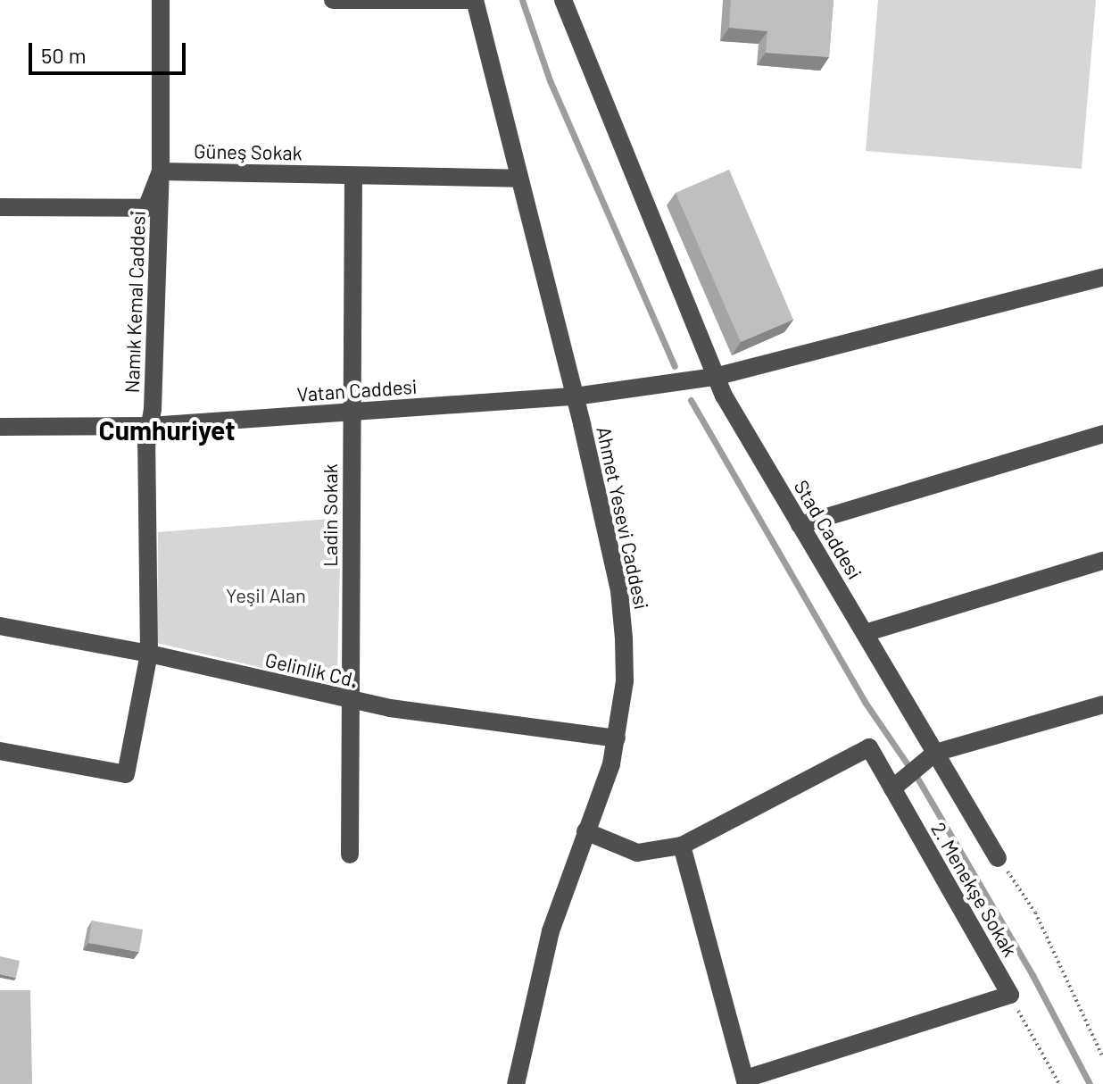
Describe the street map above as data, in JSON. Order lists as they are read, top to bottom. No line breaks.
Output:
{"streets":{"street":["Güneş Sokak","Namık Kemal Caddesi","Vatan Caddesi","Ladin Sokak","Ahmet Yesevi Caddesi","Stad Caddesi","Gelinlik Cd.","2. Menekşe Sokak"]},"crossings":[["Güneş Sokak","Namık Kemal Caddesi"],["Güneş Sokak","Ladin Sokak"],["Güneş Sokak","Ahmet Yesevi Caddesi"],["Namık Kemal Caddesi","Vatan Caddesi"],["Namık Kemal Caddesi","Gelinlik Cd."],["Vatan Caddesi","Ladin Sokak"],["Vatan Caddesi","Ahmet Yesevi Caddesi"],["Vatan Caddesi","Stad Caddesi"],["Ladin Sokak","Gelinlik Cd."],["Ahmet Yesevi Caddesi","Gelinlik Cd."]],"districts":["Cumhuriyet"],"parks":["Yeşil Alan"],"scale_bar":"50 m"}
